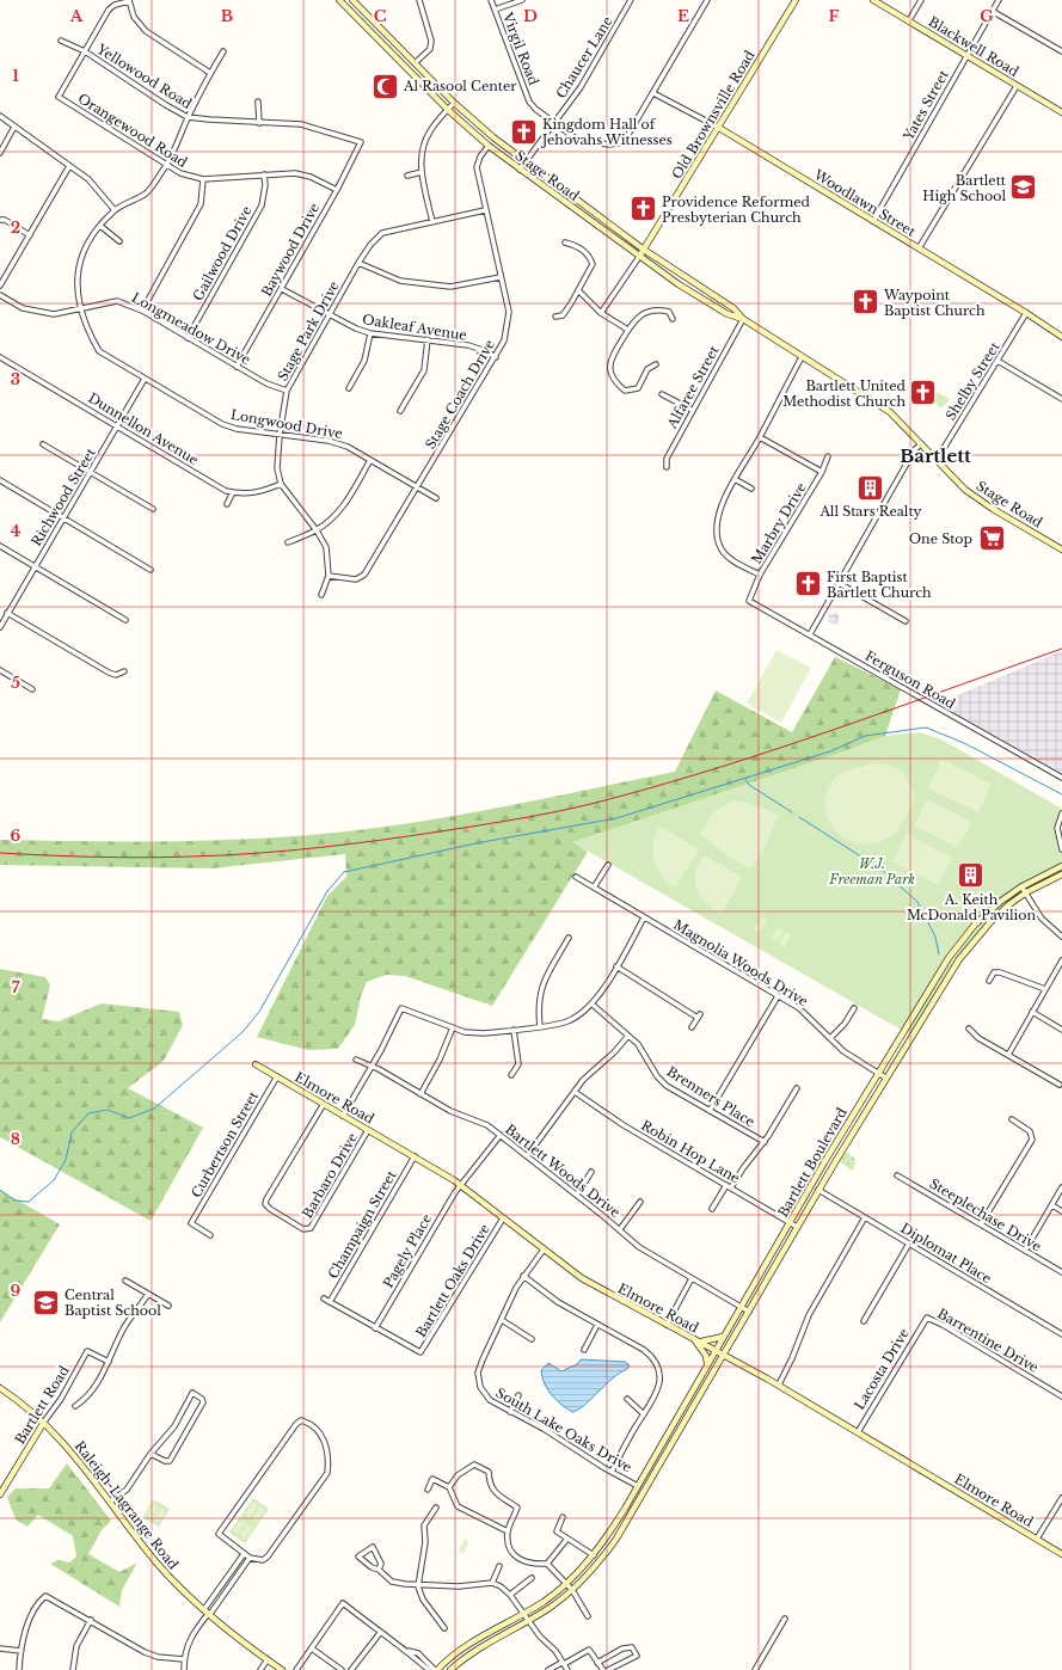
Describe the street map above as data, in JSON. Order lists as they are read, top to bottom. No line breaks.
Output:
{"streets":{"main road":["Blackwell Road","Old Brownsville Road","Stage Road","Woodlawn Street","Elmore Road","Bartlett Boulevard","Bartlett Road","Raleigh-Lagrange Road"],"street":["Virgil Road","Chaucer Lane","Yellowood Road","Yates Street","Orangewood Road","Baywood Drive","Gailwood Drive","Oakleaf Avenue","Longmeadow Drive","Stage Park Drive","Shelby Street","Alfaree Street","Stage Coach Drive","Longwood Drive","Dunnellon Avenue","Richwood Street","Marbry Drive","Ferguson Road","Magnolia Woods Drive","Brenners Place","Curbertson Street","Robin Hop Lane","Bartlett Woods Drive","Barbaro Drive","Steeplechase Drive","Champaign Street","Pagely Place","Diplomat Place","Bartlett Oaks Drive","Barrentine Drive","Lacosta Drive","South Lake Oaks Drive"]},"crossings":[["Blackwell Road","Yates Street"],["Virgil Road","Chaucer Lane"],["Virgil Road","Woodlawn Street"],["Chaucer Lane","Stage Road"],["Yellowood Road","Orangewood Road"],["Yellowood Road","Baywood Drive"],["Yellowood Road","Longwood Drive"],["Yates Street","Woodlawn Street"],["Old Brownsville Road","Stage Road"],["Old Brownsville Road","Woodlawn Street"],["Orangewood Road","Baywood Drive"],["Orangewood Road","Gailwood Drive"],["Orangewood Road","Longwood Drive"],["Stage Road","Shelby Street"],["Stage Road","Alfaree Street"],["Stage Road","Stage Coach Drive"],["Woodlawn Street","Shelby Street"],["Baywood Drive","Oakleaf Avenue"],["Baywood Drive","Longmeadow Drive"],["Gailwood Drive","Longmeadow Drive"],["Oakleaf Avenue","Stage Park Drive"],["Oakleaf Avenue","Stage Coach Drive"],["Longmeadow Drive","Stage Park Drive"],["Longmeadow Drive","Longwood Drive"],["Stage Park Drive","Stage Coach Drive"],["Stage Park Drive","Longwood Drive"],["Stage Park Drive","Dunnellon Avenue"],["Stage Coach Drive","Longwood Drive"],["Longwood Drive","Richwood Street"],["Dunnellon Avenue","Richwood Street"],["Marbry Drive","Ferguson Road"],["Magnolia Woods Drive","Bartlett Boulevard"],["Elmore Road","Curbertson Street"],["Elmore Road","Bartlett Boulevard"],["Elmore Road","Barbaro Drive"],["Elmore Road","Champaign Street"],["Elmore Road","Pagely Place"],["Elmore Road","Bartlett Oaks Drive"],["Elmore Road","Lacosta Drive"],["Robin Hop Lane","Bartlett Boulevard"],["Bartlett Boulevard","Bartlett Woods Drive"],["Bartlett Boulevard","Diplomat Place"],["Bartlett Boulevard","South Lake Oaks Drive"],["Bartlett Woods Drive","Pagely Place"],["Pagely Place","Bartlett Oaks Drive"],["Barrentine Drive","Lacosta Drive"],["Bartlett Road","Raleigh-Lagrange Road"]],"districts":["Bartlett"],"parks":["W.J. Freeman Park"],"places":{"mosque":["Al Rasool Center"],"church":["Kingdom Hall of Jehovahs Witnesses","Providence Reformed Presbyterian Church","Waypoint Baptist Church","Bartlett United Methodist Church","First Baptist Bartlett Church"],"school or university":["Bartlett High School","Central Baptist School"],"building":["All Stars Realty","A. Keith McDonald Pavilion"],"supermarket":["One Stop"]},"grid":{"columns":["A","B","C","D","E","F","G"],"rows":["1","2","3","4","5","6","7","8","9"]}}
